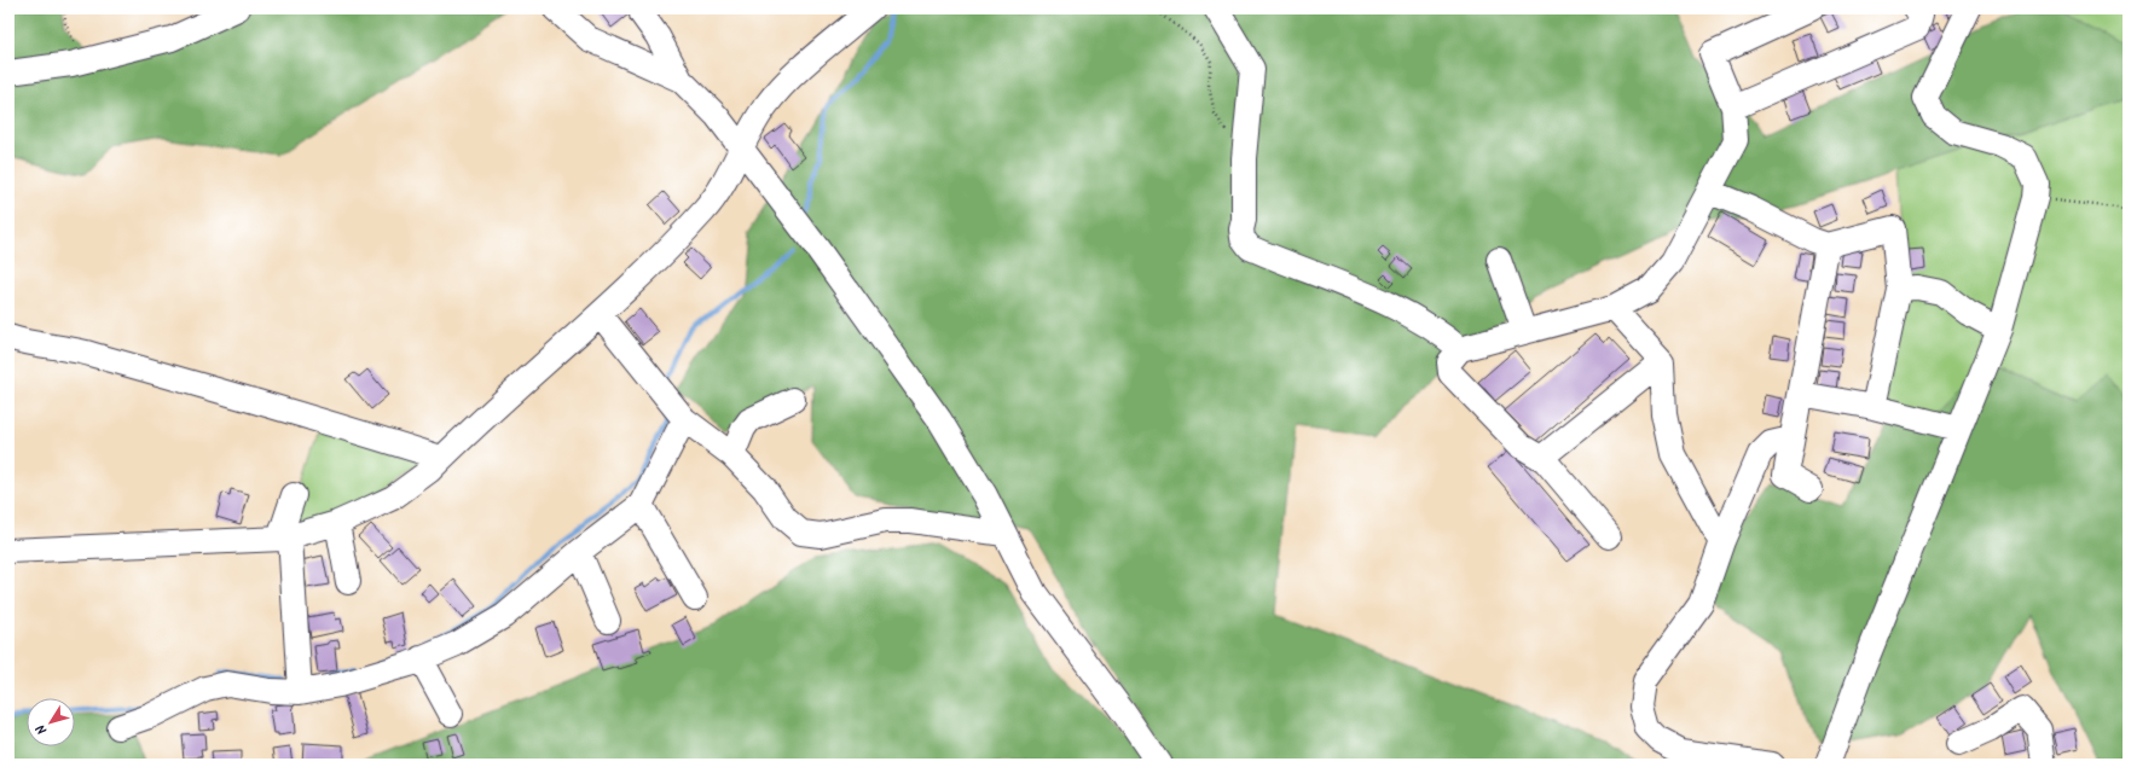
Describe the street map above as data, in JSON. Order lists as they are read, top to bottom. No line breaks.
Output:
{"north":"bottom left"}
